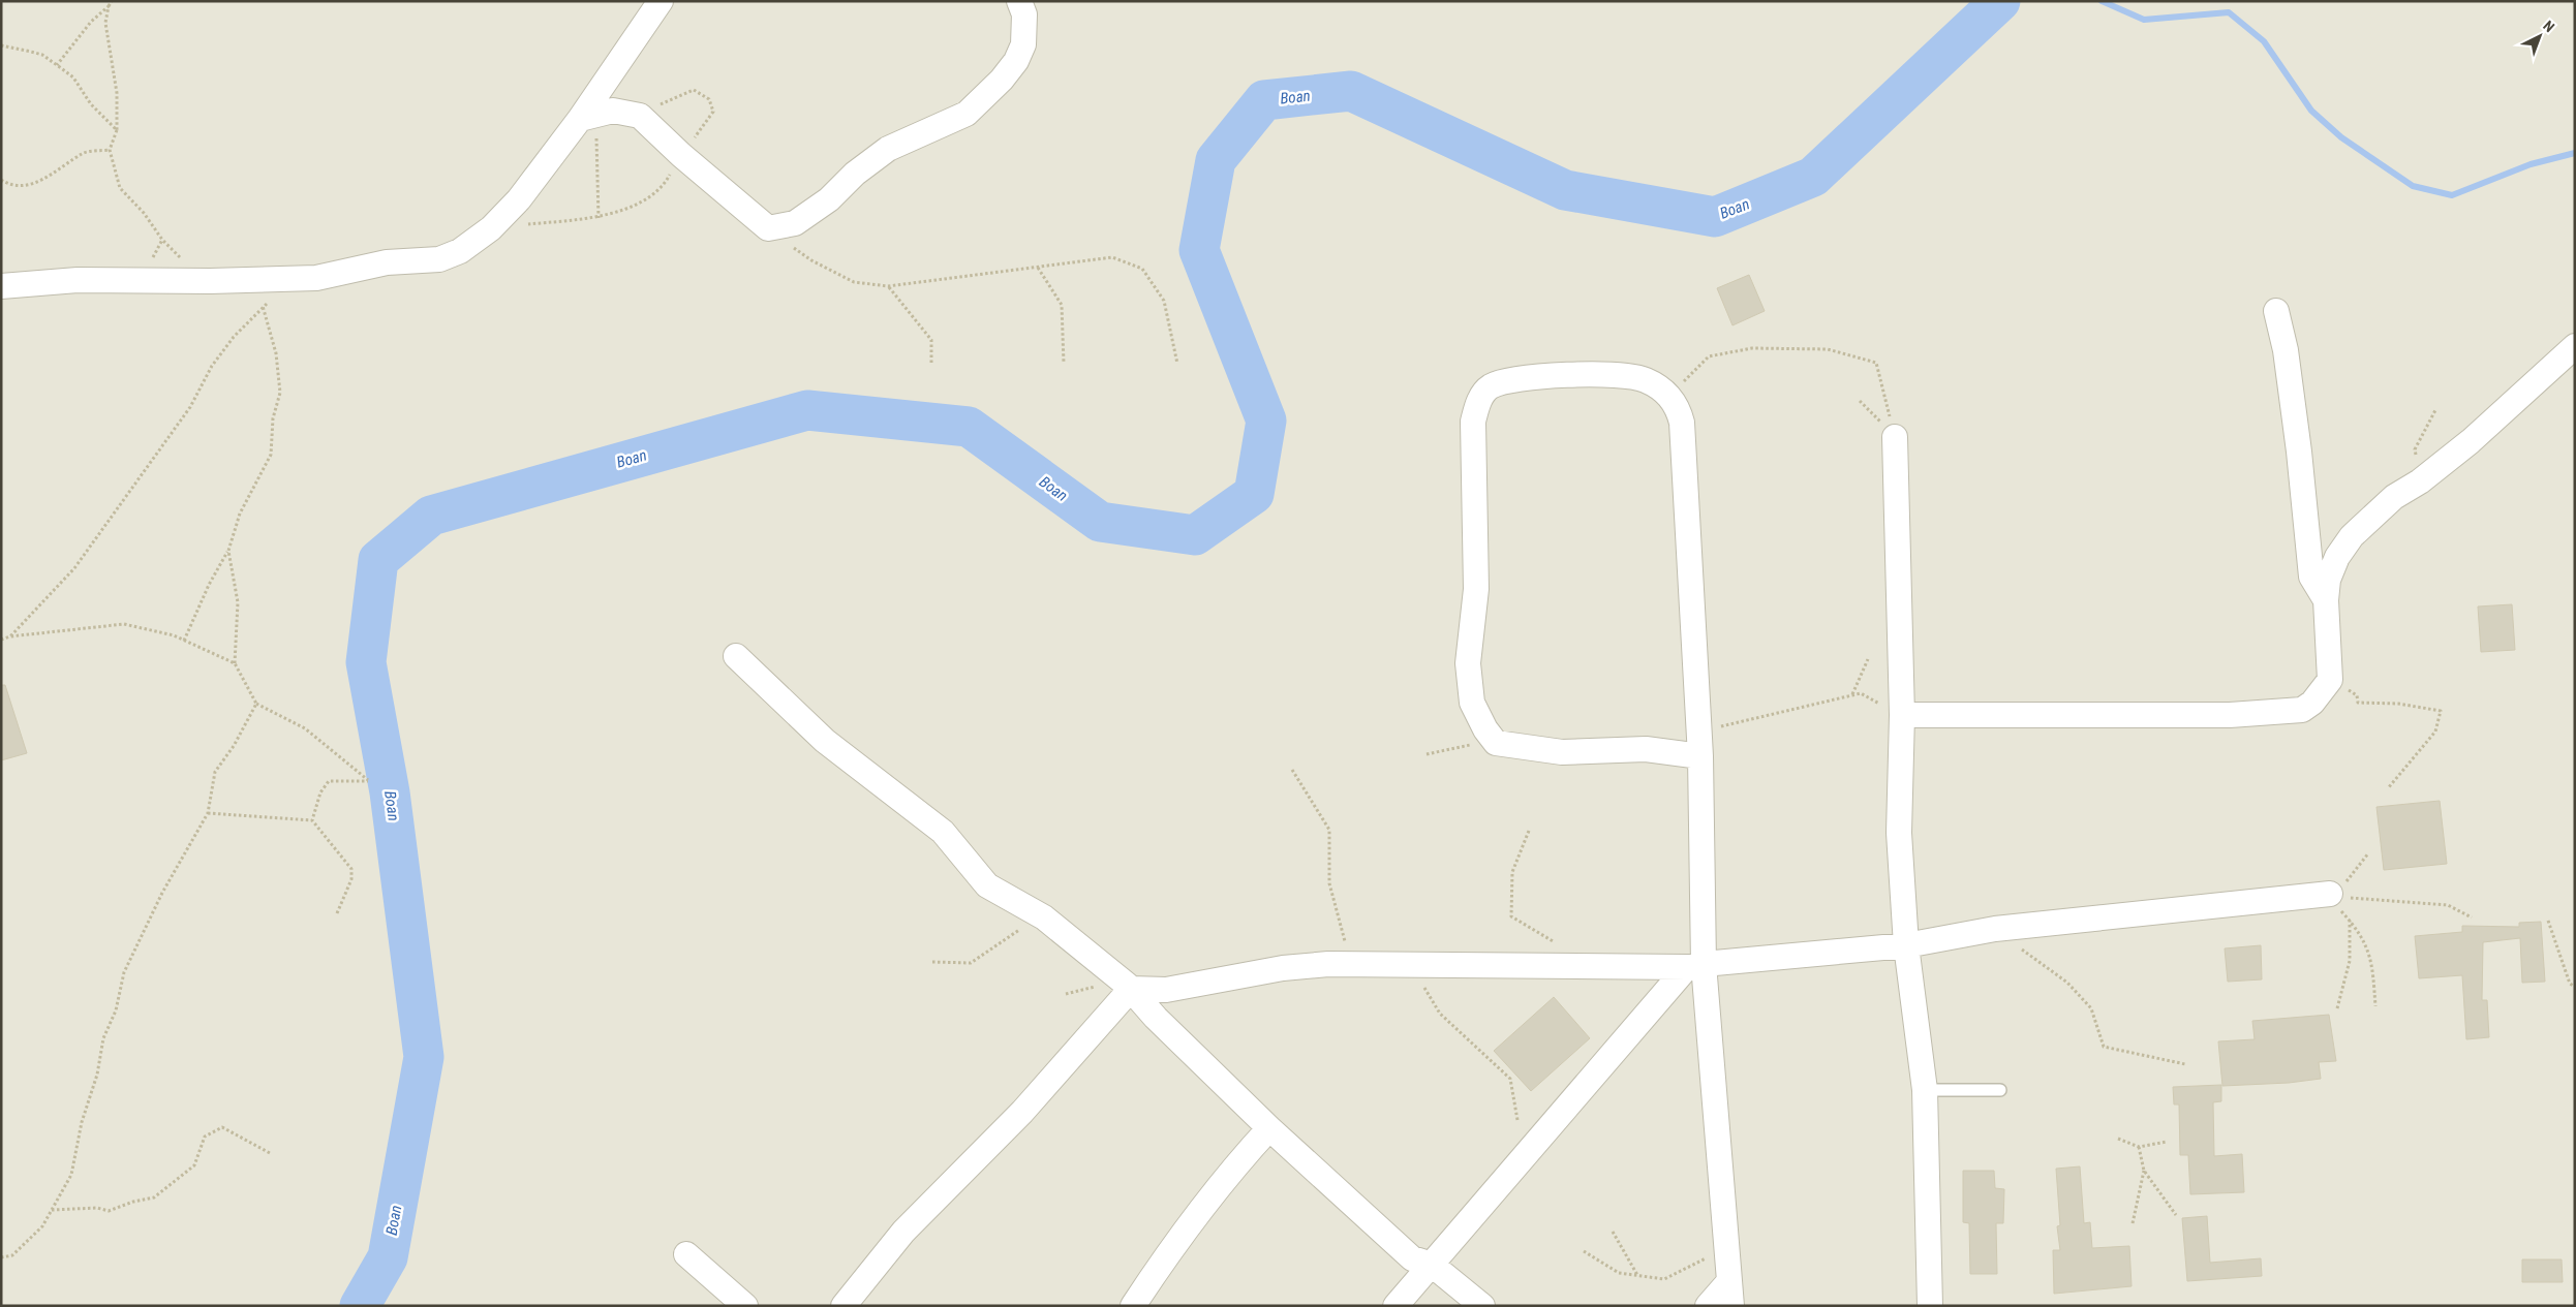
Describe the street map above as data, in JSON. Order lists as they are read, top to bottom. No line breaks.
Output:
{"water":["Boan"],"north":"top right"}
